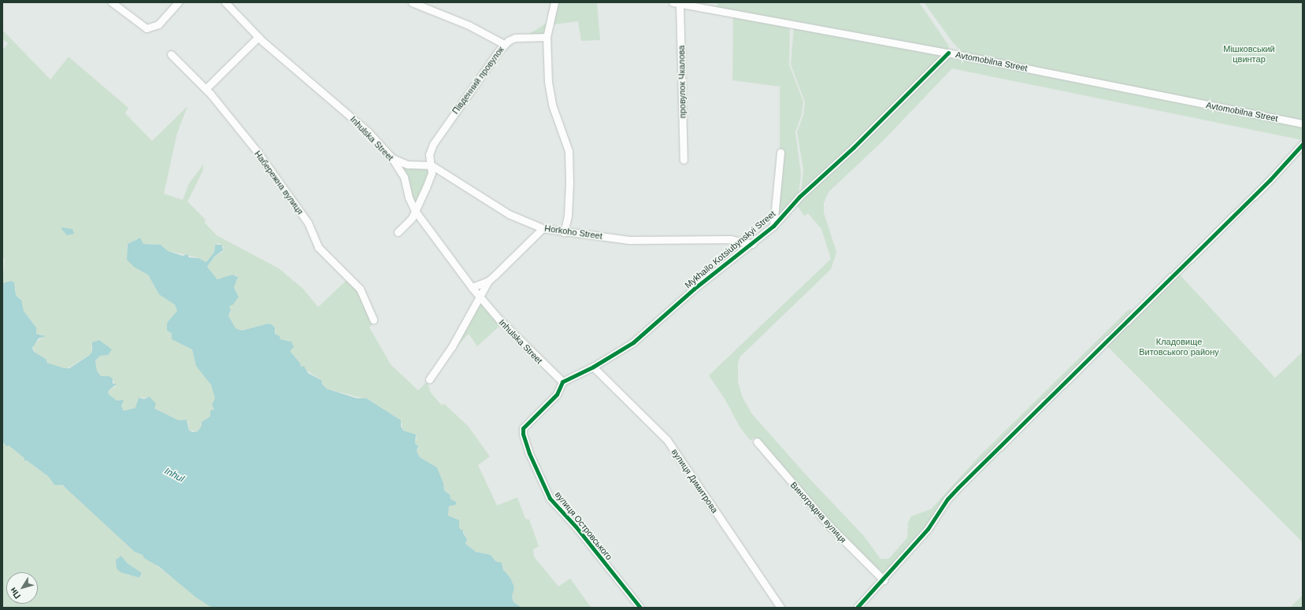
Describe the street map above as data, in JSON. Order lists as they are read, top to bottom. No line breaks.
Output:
{"streets":{"street":["Avtomobilna Street","Південний провулок","провулок Чкалова","Inhulska Street","Набережна вулиця","Horkoho Street","Mykhailo Kotsiubynskyi Street","вулиця Димитрова","Виноградна вулиця","вулиця Островського"]},"crossings":[["Avtomobilna Street","провулок Чкалова"],["Avtomobilna Street","Mykhailo Kotsiubynskyi Street"],["Inhulska Street","Mykhailo Kotsiubynskyi Street"],["Inhulska Street","вулиця Островського"],["Horkoho Street","Mykhailo Kotsiubynskyi Street"],["Mykhailo Kotsiubynskyi Street","вулиця Димитрова"],["Mykhailo Kotsiubynskyi Street","вулиця Островського"]],"water":["Inhul"],"parks":["Мішковський цвинтар","Кладовище Витовського району"],"north":"bottom left"}
